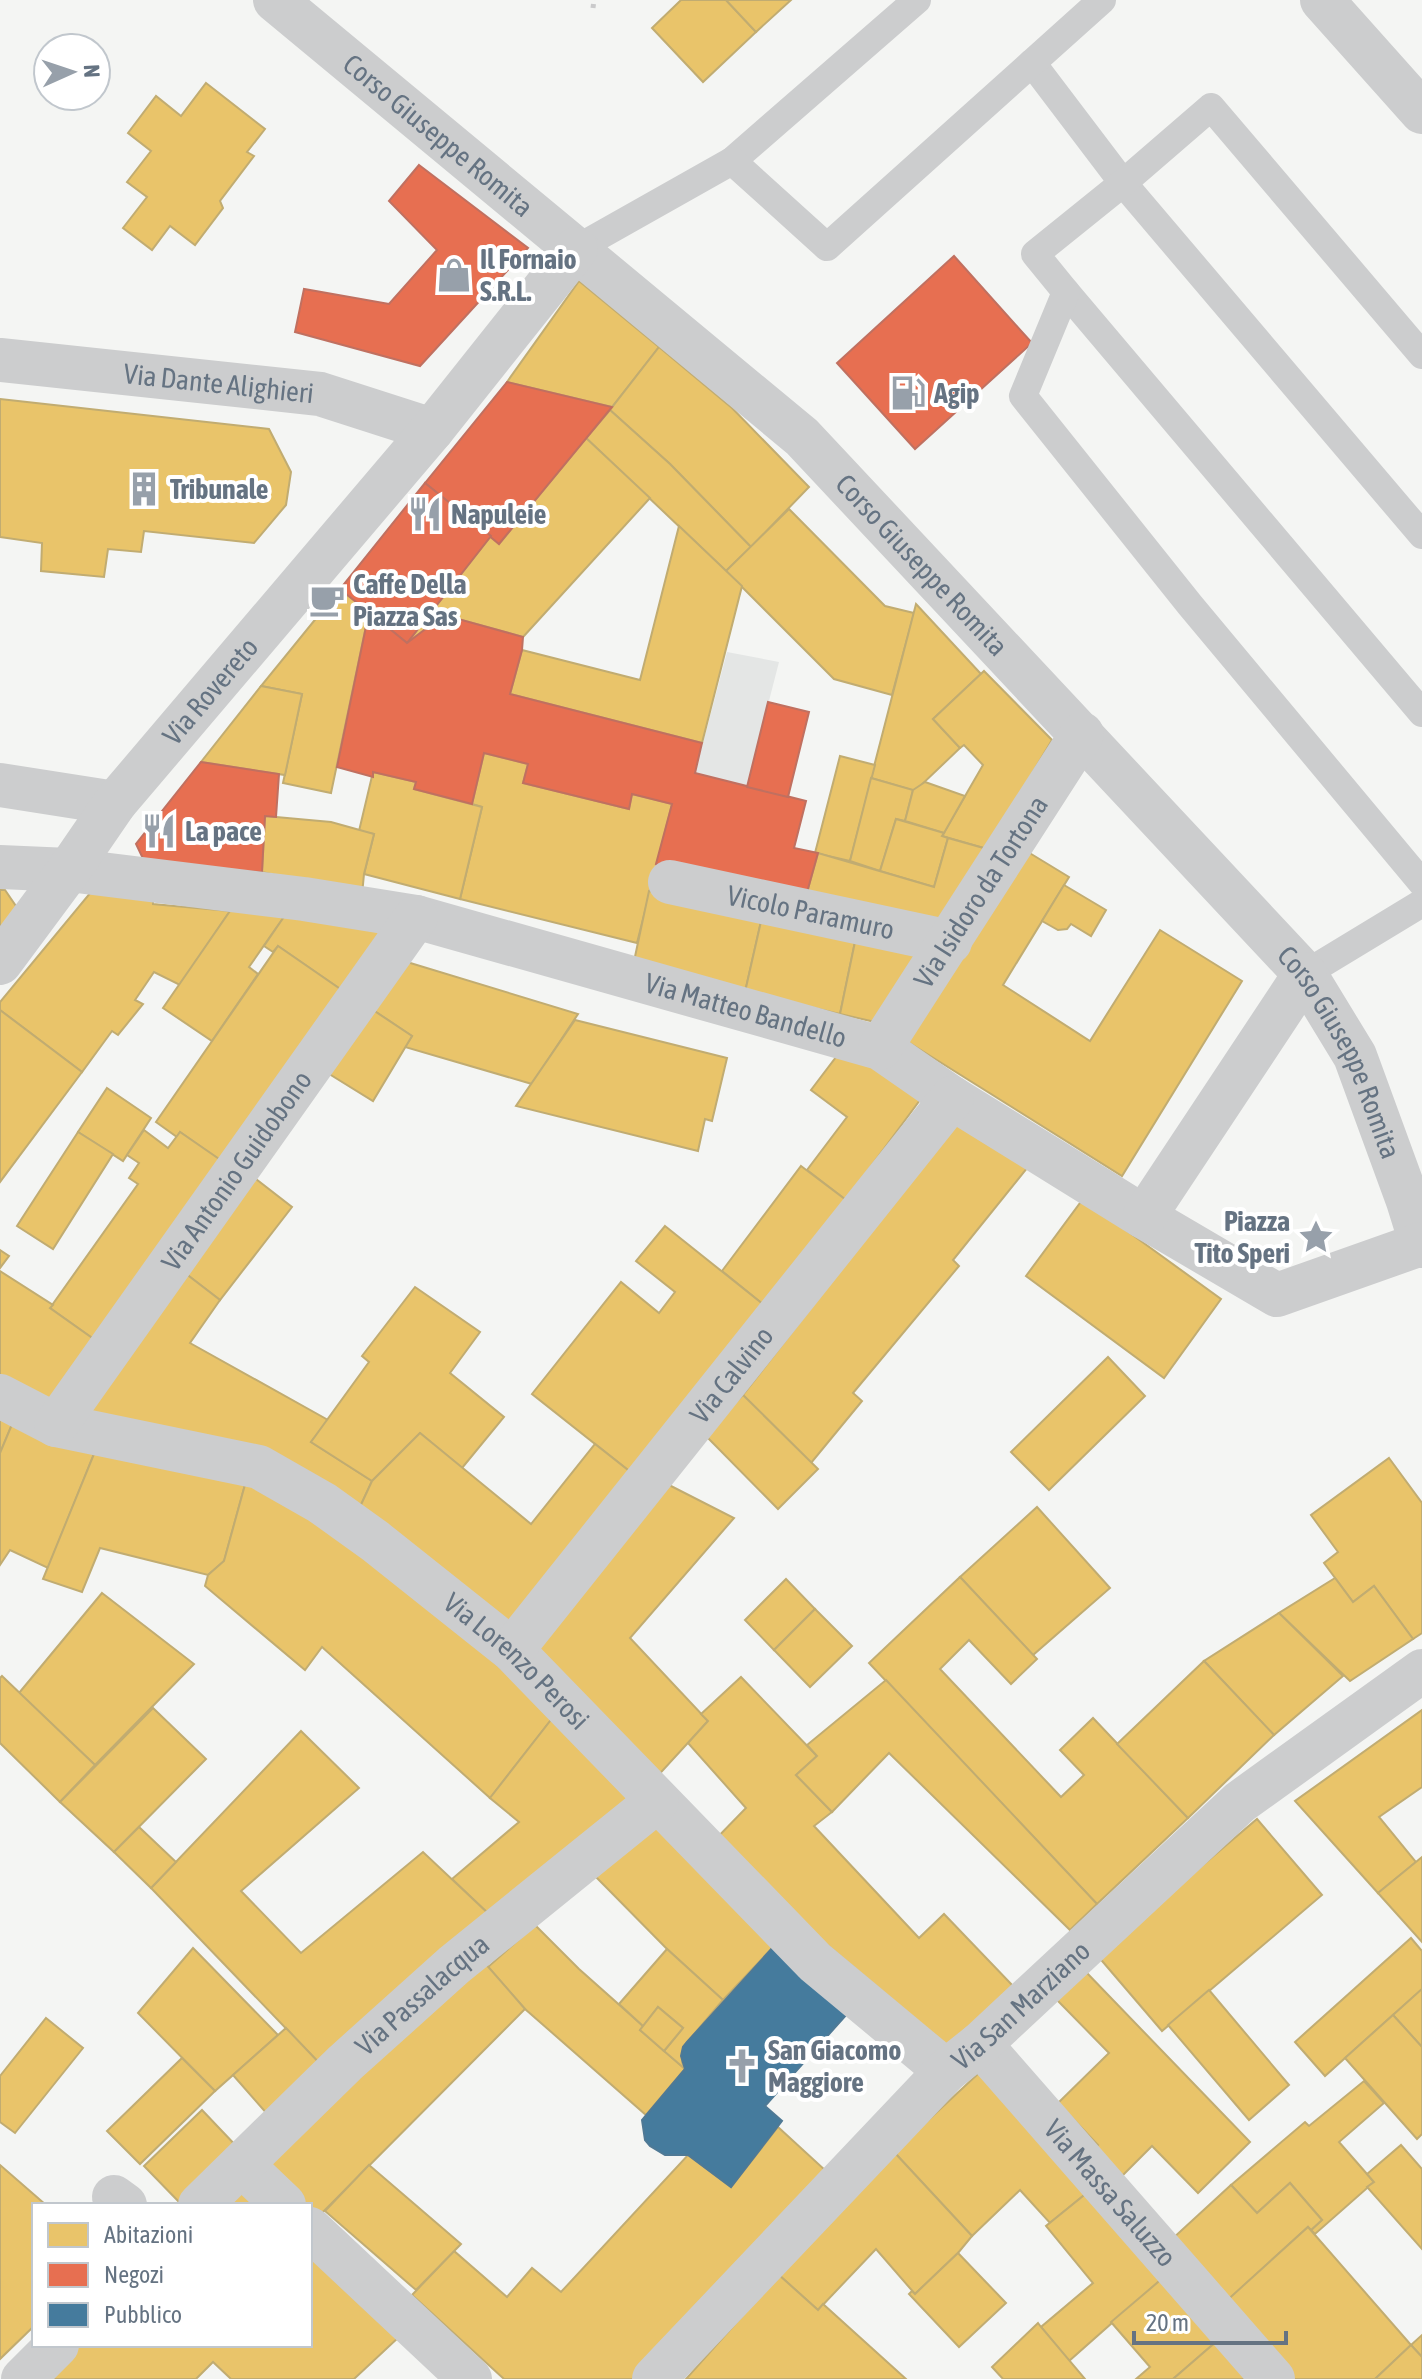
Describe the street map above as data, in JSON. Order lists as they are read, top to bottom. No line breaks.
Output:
{"streets":{"street":["Corso Giuseppe Romita","Via Dante Alighieri","Via Rovereto","Via Isidoro da Tortona","Vicolo Paramuro","Via Matteo Bandello","Via Antonio Guidobono","Via Calvino","Via Lorenzo Perosi","Via Passalacqua","Via San Marziano","Via Massa Saluzzo"]},"crossings":[["Corso Giuseppe Romita","Via Rovereto"],["Corso Giuseppe Romita","Via Isidoro da Tortona"],["Corso Giuseppe Romita","Via Matteo Bandello"],["Via Dante Alighieri","Via Rovereto"],["Via Rovereto","Via Matteo Bandello"],["Via Isidoro da Tortona","Vicolo Paramuro"],["Via Isidoro da Tortona","Via Matteo Bandello"],["Via Matteo Bandello","Via Antonio Guidobono"],["Via Matteo Bandello","Via Calvino"],["Via Antonio Guidobono","Via Lorenzo Perosi"],["Via Calvino","Via Lorenzo Perosi"],["Via Lorenzo Perosi","Via Passalacqua"],["Via Lorenzo Perosi","Via San Marziano"],["Via San Marziano","Via Massa Saluzzo"]],"places":{"shop":["Il Fornaio S.R.L."],"fuel station":["Agip"],"building":["Tribunale"],"restaurant":["Napuleie","La pace"],"cafe":["Caffe Della Piazza Sas"],"place":["Piazza Tito Speri"],"church":["San Giacomo Maggiore"]},"legend":["Abitazioni","Negozi","Pubblico"],"scale_bar":"20 m","north":"right"}
